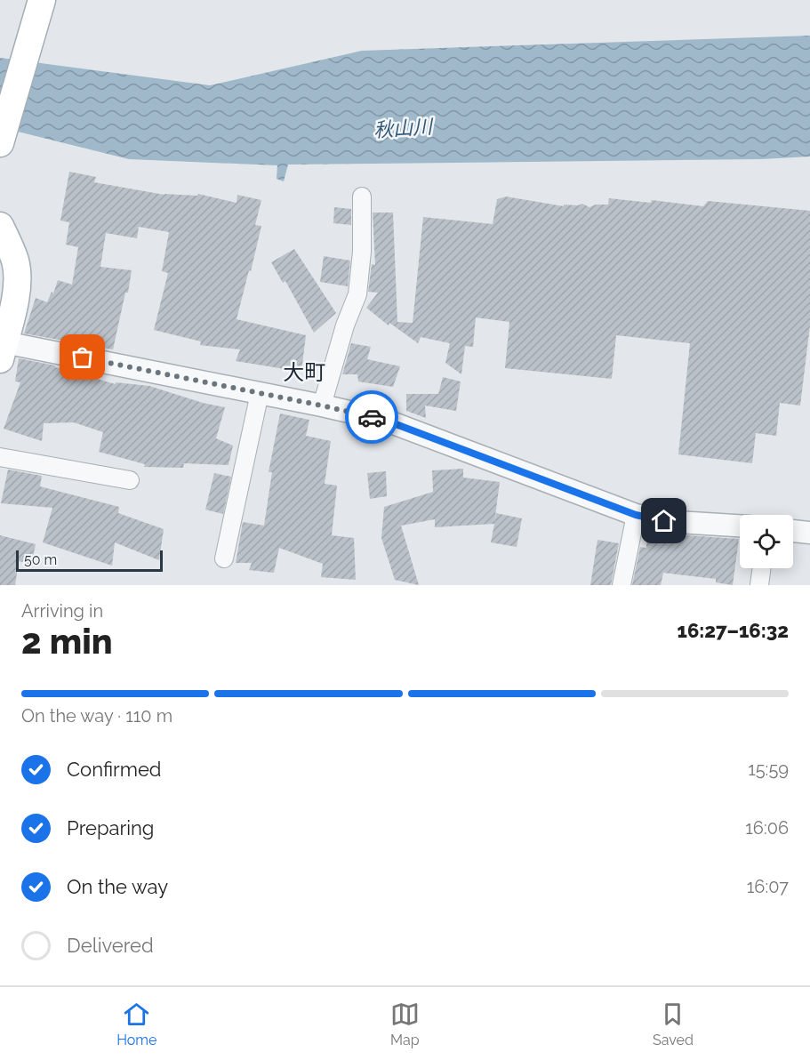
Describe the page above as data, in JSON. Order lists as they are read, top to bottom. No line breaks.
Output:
{"districts":["大町"],"water":["秋山川"],"scale_bar":"50 m","page":{"scale":"50 m","heading":["2 min","Arriving in","16:27–16:32"],"bar":"On the way · 110 m","list":[["Confirmed","15:59"],["Preparing","16:06"],["On the way","16:07"],"Delivered"],"tabs":["Home","Map","Saved"]}}
